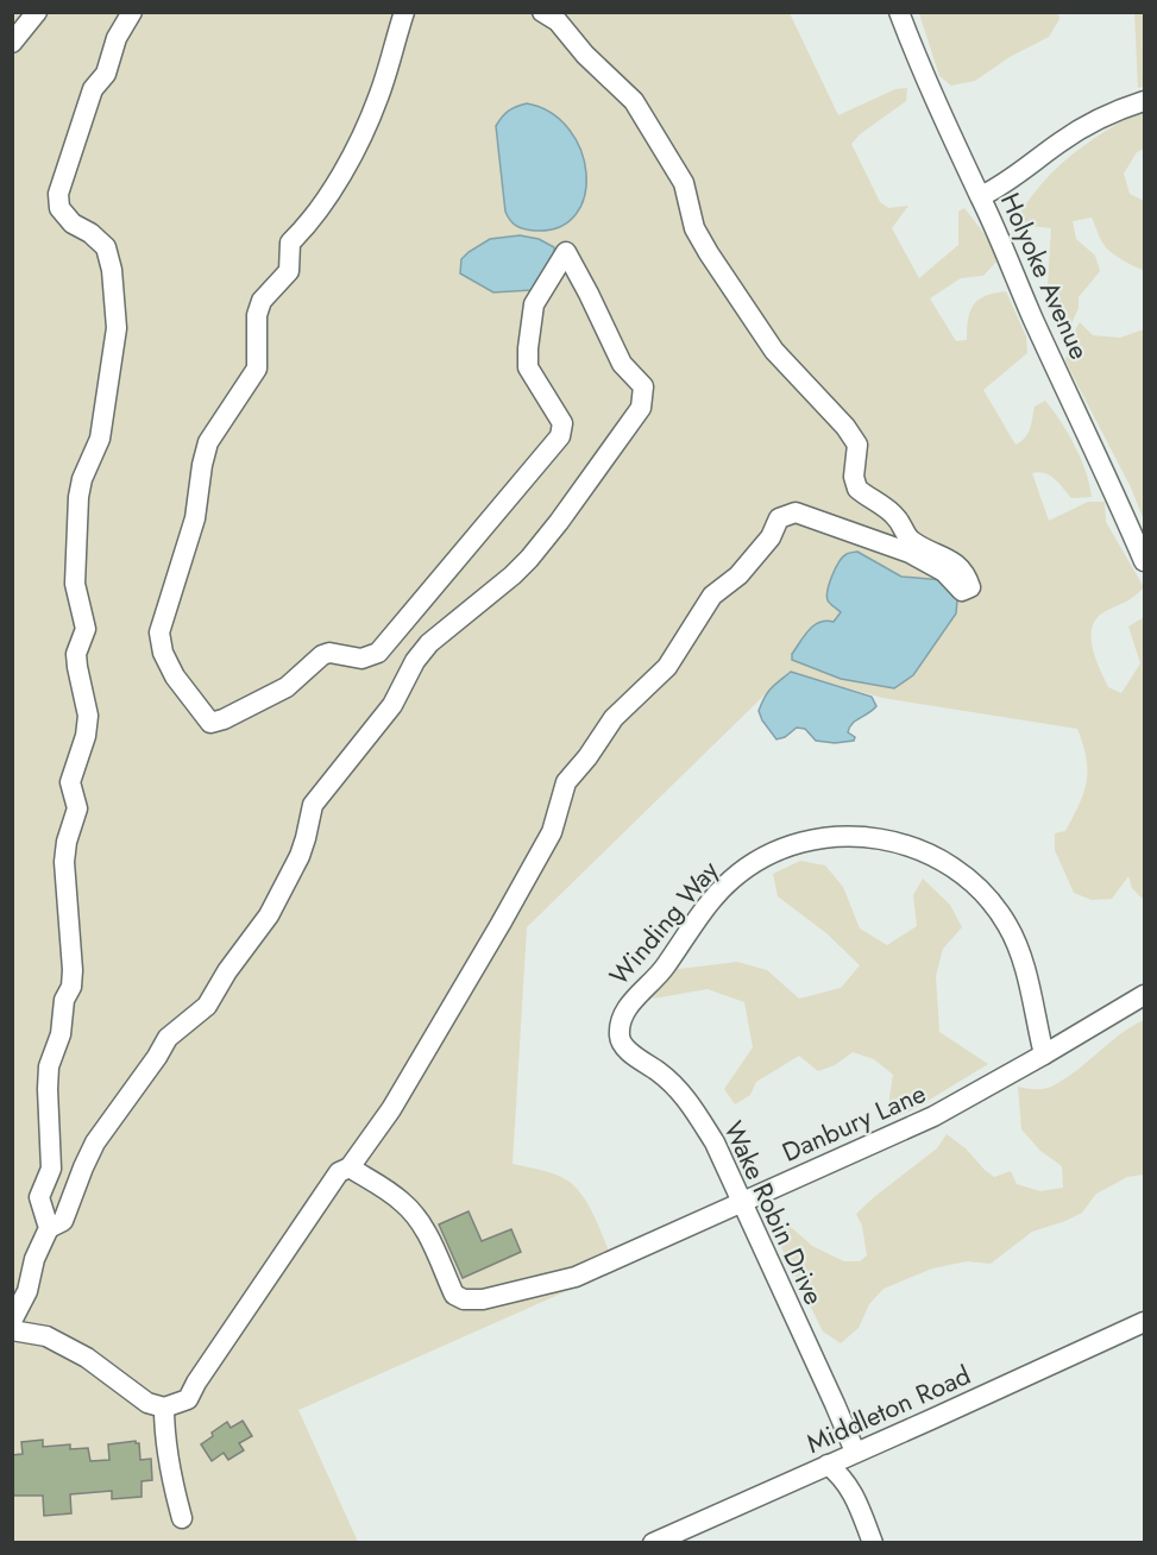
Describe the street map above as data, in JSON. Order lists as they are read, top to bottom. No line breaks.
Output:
{"streets":{"street":["Holyoke Avenue","Winding Way","Danbury Lane","Wake Robin Drive","Middleton Road"]},"crossings":[["Winding Way","Danbury Lane"],["Winding Way","Wake Robin Drive"],["Danbury Lane","Wake Robin Drive"],["Wake Robin Drive","Middleton Road"]]}
